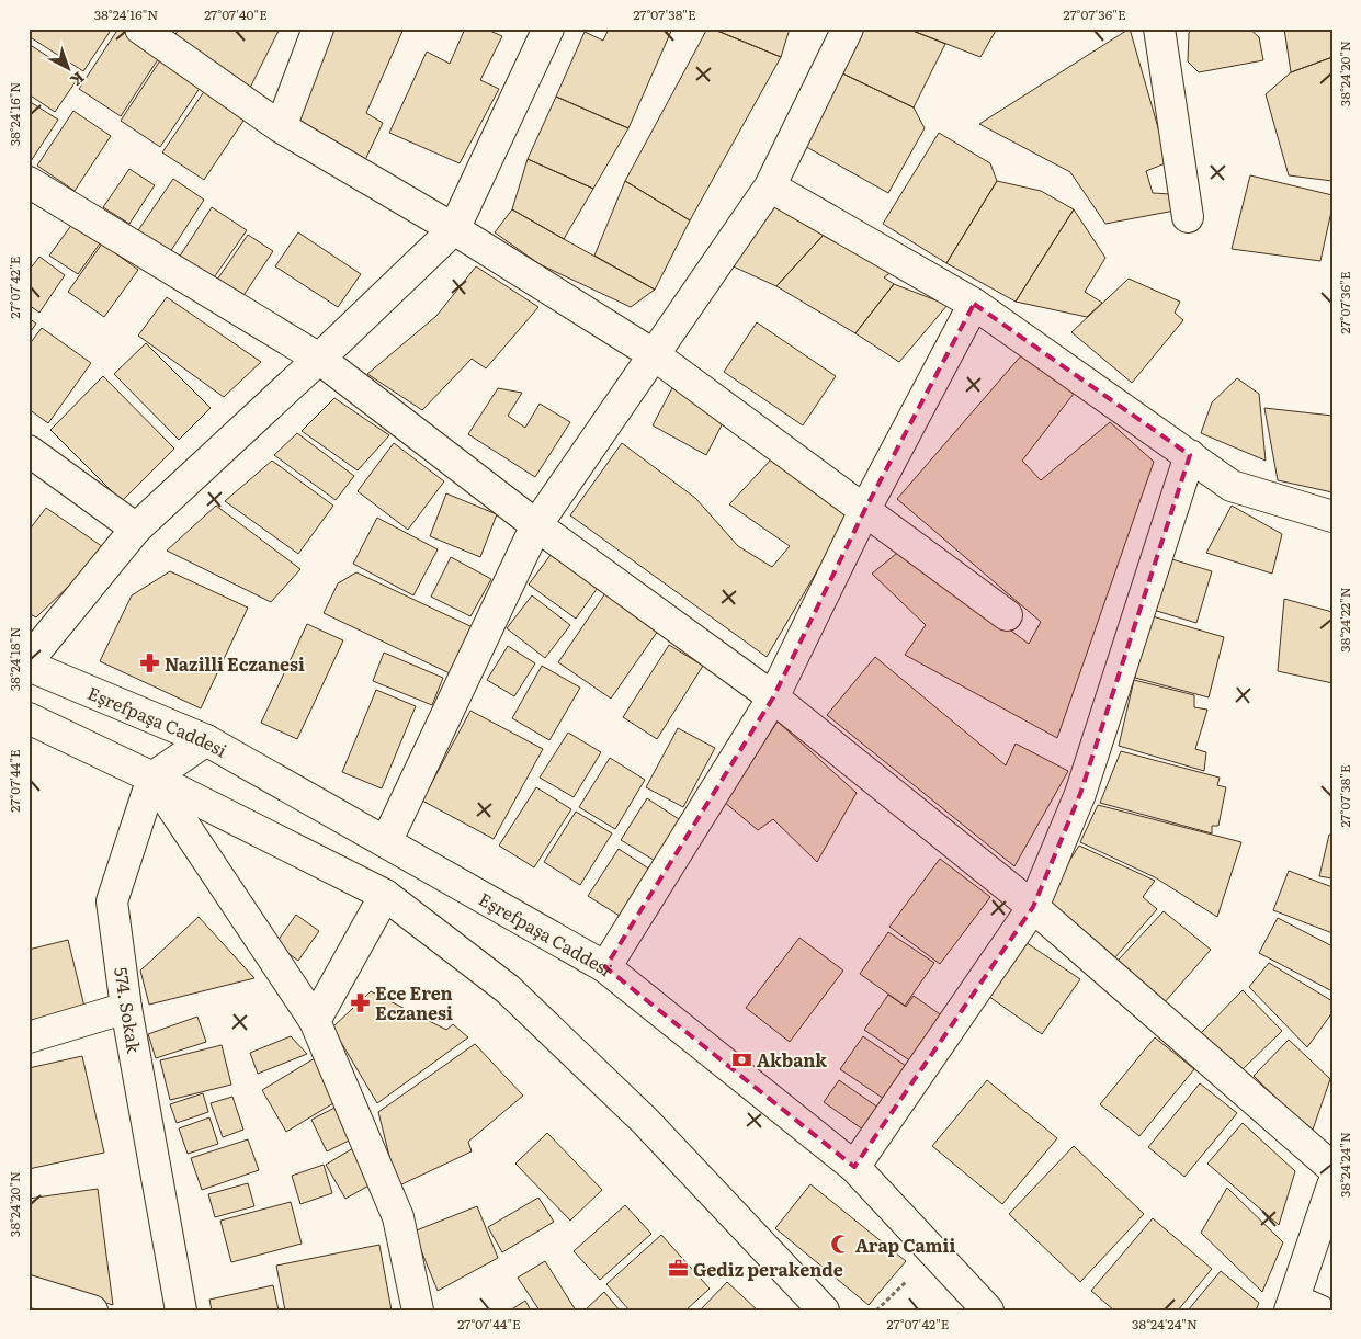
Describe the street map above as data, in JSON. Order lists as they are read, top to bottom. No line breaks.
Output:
{"streets":{"street":["Eşrefpaşa Caddesi","574. Sokak"]},"places":{"pharmacy":["Nazilli Eczanesi","Ece Eren Eczanesi"],"bank":["Akbank"],"mosque":["Arap Camii"],"office":["Gediz perakende"]},"north":"bottom right","coordinates":["38°24'16\"N","27°07'40\"E","27°07'38\"E","27°07'36\"E","38°24'20\"N","27°07'42\"E","38°24'22\"N","38°24'18\"N","27°07'44\"E","38°24'24\"N"]}
